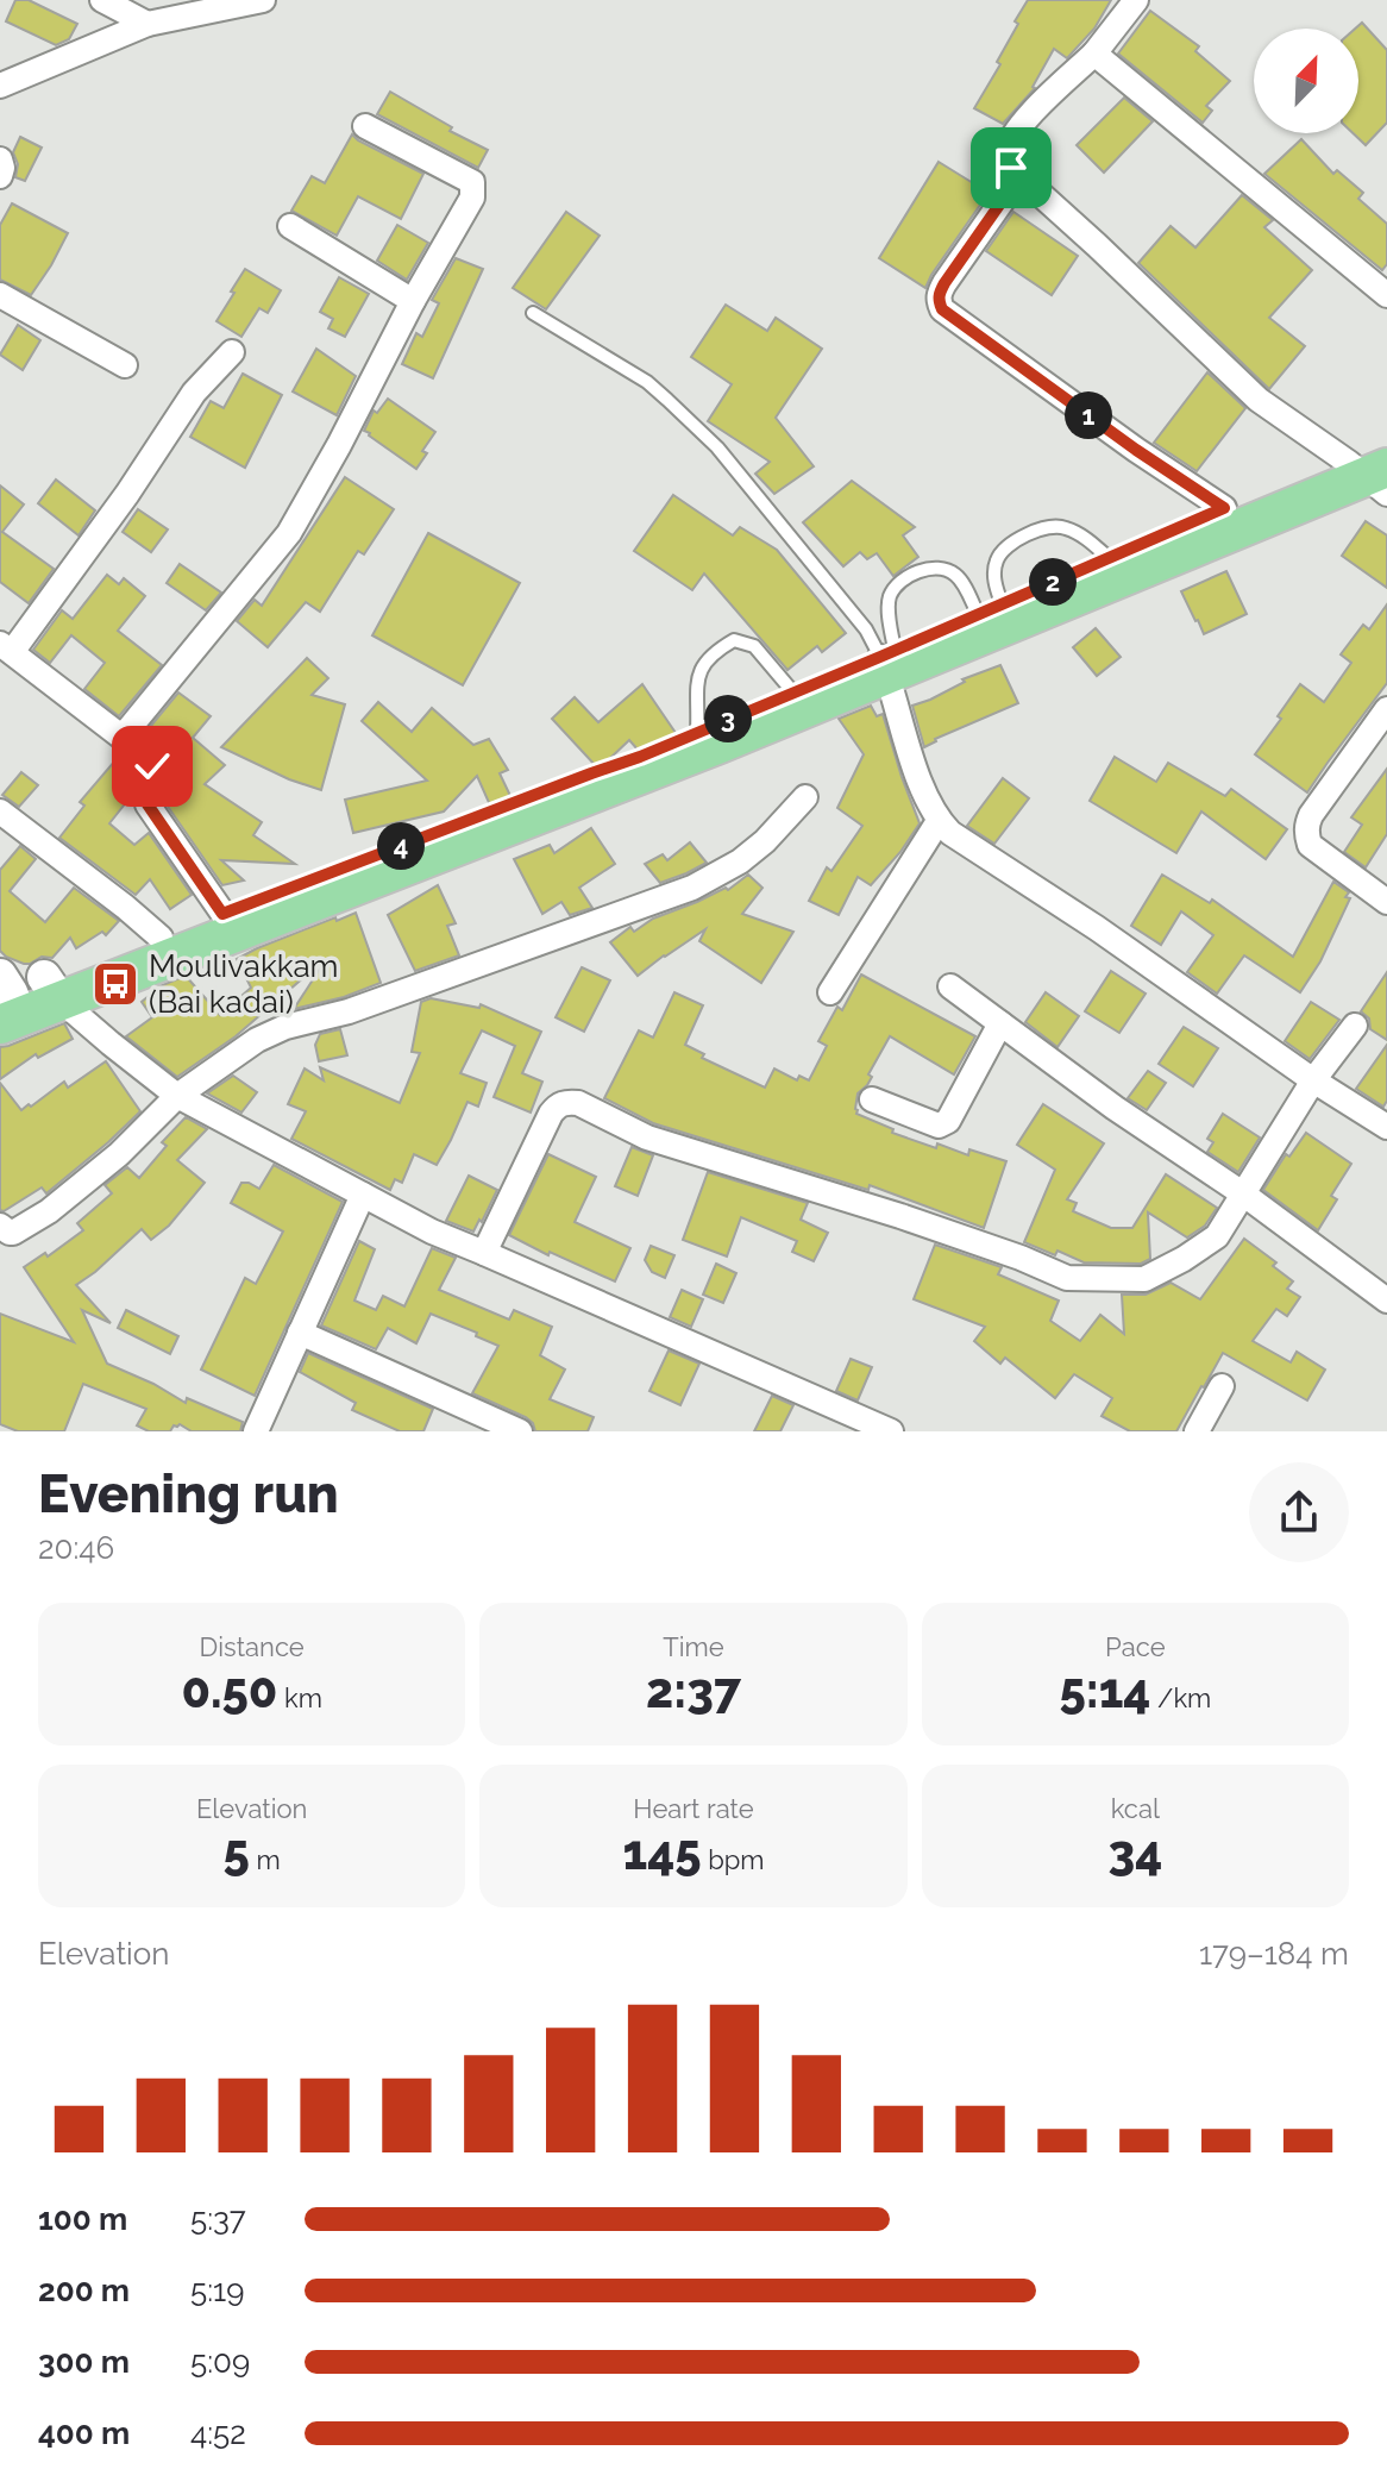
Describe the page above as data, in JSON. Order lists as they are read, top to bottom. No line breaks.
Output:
{"places":{"bus stop":["Moulivakkam (Bai kadai)"]},"north":"top right","page":{"pins":["1","2","3","4"],"heading":["Evening run","20:46"],"stats":[["Distance","0.50 km"],["Time","2:37"],["Pace","5:14 /km"],["Elevation","5 m"],["Heart rate","145 bpm"],["kcal","34"]],"chart":["Elevation","179–184 m"],"list":[{"name":"100 m","note":"5:37"},{"name":"200 m","note":"5:19"},{"name":"300 m","note":"5:09"},{"name":"400 m","note":"4:52"}]}}
